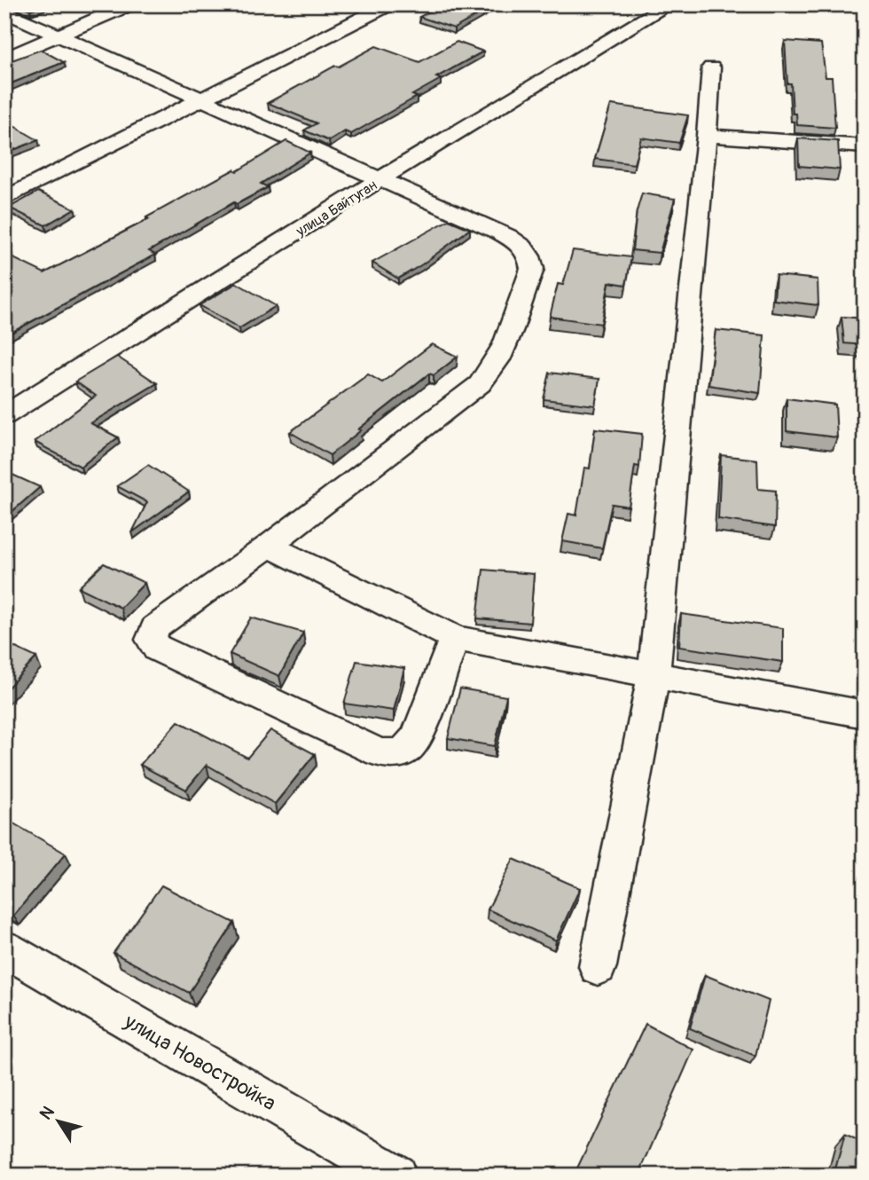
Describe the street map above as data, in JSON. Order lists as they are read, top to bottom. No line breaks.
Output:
{"streets":{"street":["улица Байтуган","улица Новостройка"]},"north":"top left"}
